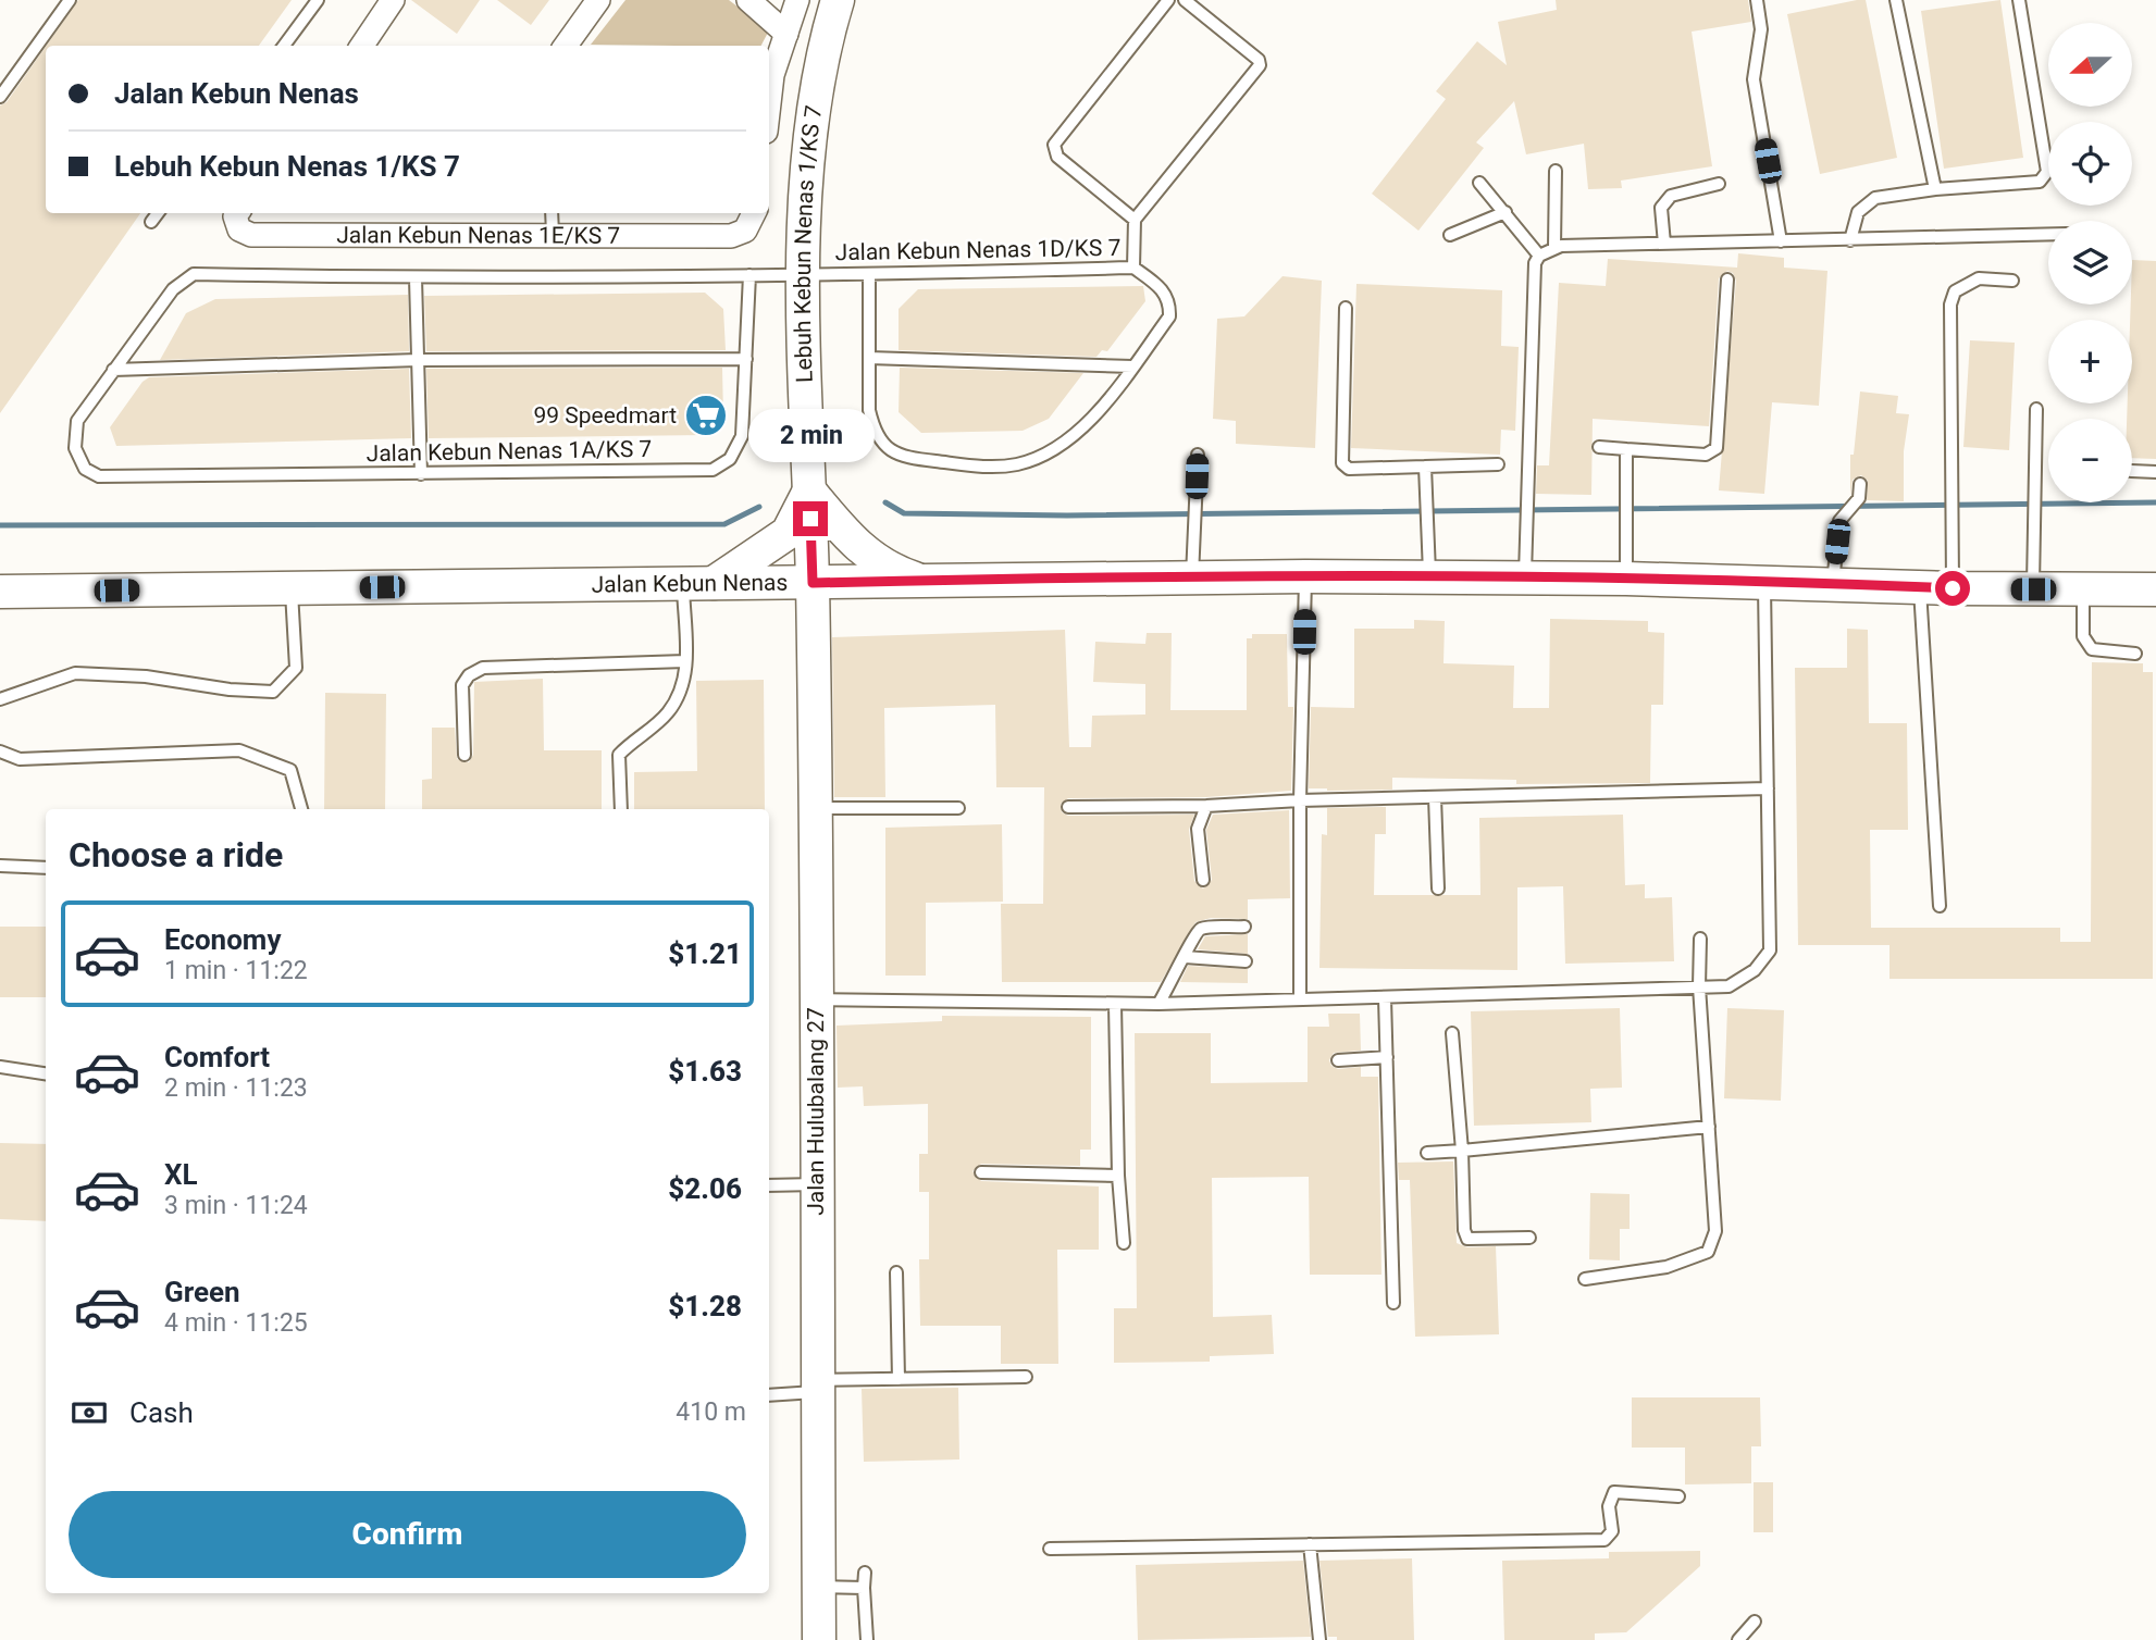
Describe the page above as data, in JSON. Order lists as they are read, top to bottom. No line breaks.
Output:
{"streets":{"street":["Jalan Kebun Nenas 1E/KS 7","Lebuh Kebun Nenas 1/KS 7","Jalan Kebun Nenas","Jalan Hulubalang 27"],"lane":["Jalan Kebun Nenas 1D/KS 7","Jalan Kebun Nenas 1A/KS 7"]},"crossings":[["Lebuh Kebun Nenas 1/KS 7","Jalan Kebun Nenas 1D/KS 7"],["Lebuh Kebun Nenas 1/KS 7","Jalan Kebun Nenas"],["Lebuh Kebun Nenas 1/KS 7","Jalan Hulubalang 27"],["Jalan Kebun Nenas 1D/KS 7","Jalan Kebun Nenas 1A/KS 7"],["Jalan Kebun Nenas","Jalan Hulubalang 27"]],"places":{"supermarket":["99 Speedmart"]},"north":"left","page":{"map_buttons":["+","−"],"banner":["Jalan Kebun Nenas","Lebuh Kebun Nenas 1/KS 7"],"bubble":"2 min","heading":"Choose a ride","list":[{"name":"Economy","note":"1 min · 11:22","value":"$1.21"},{"name":"Comfort","note":"2 min · 11:23","value":"$1.63"},{"name":"XL","note":"3 min · 11:24","value":"$2.06"},{"name":"Green","note":"4 min · 11:25","value":"$1.28"}],"pay":["Cash","410 m"],"buttons":"Confirm"}}
